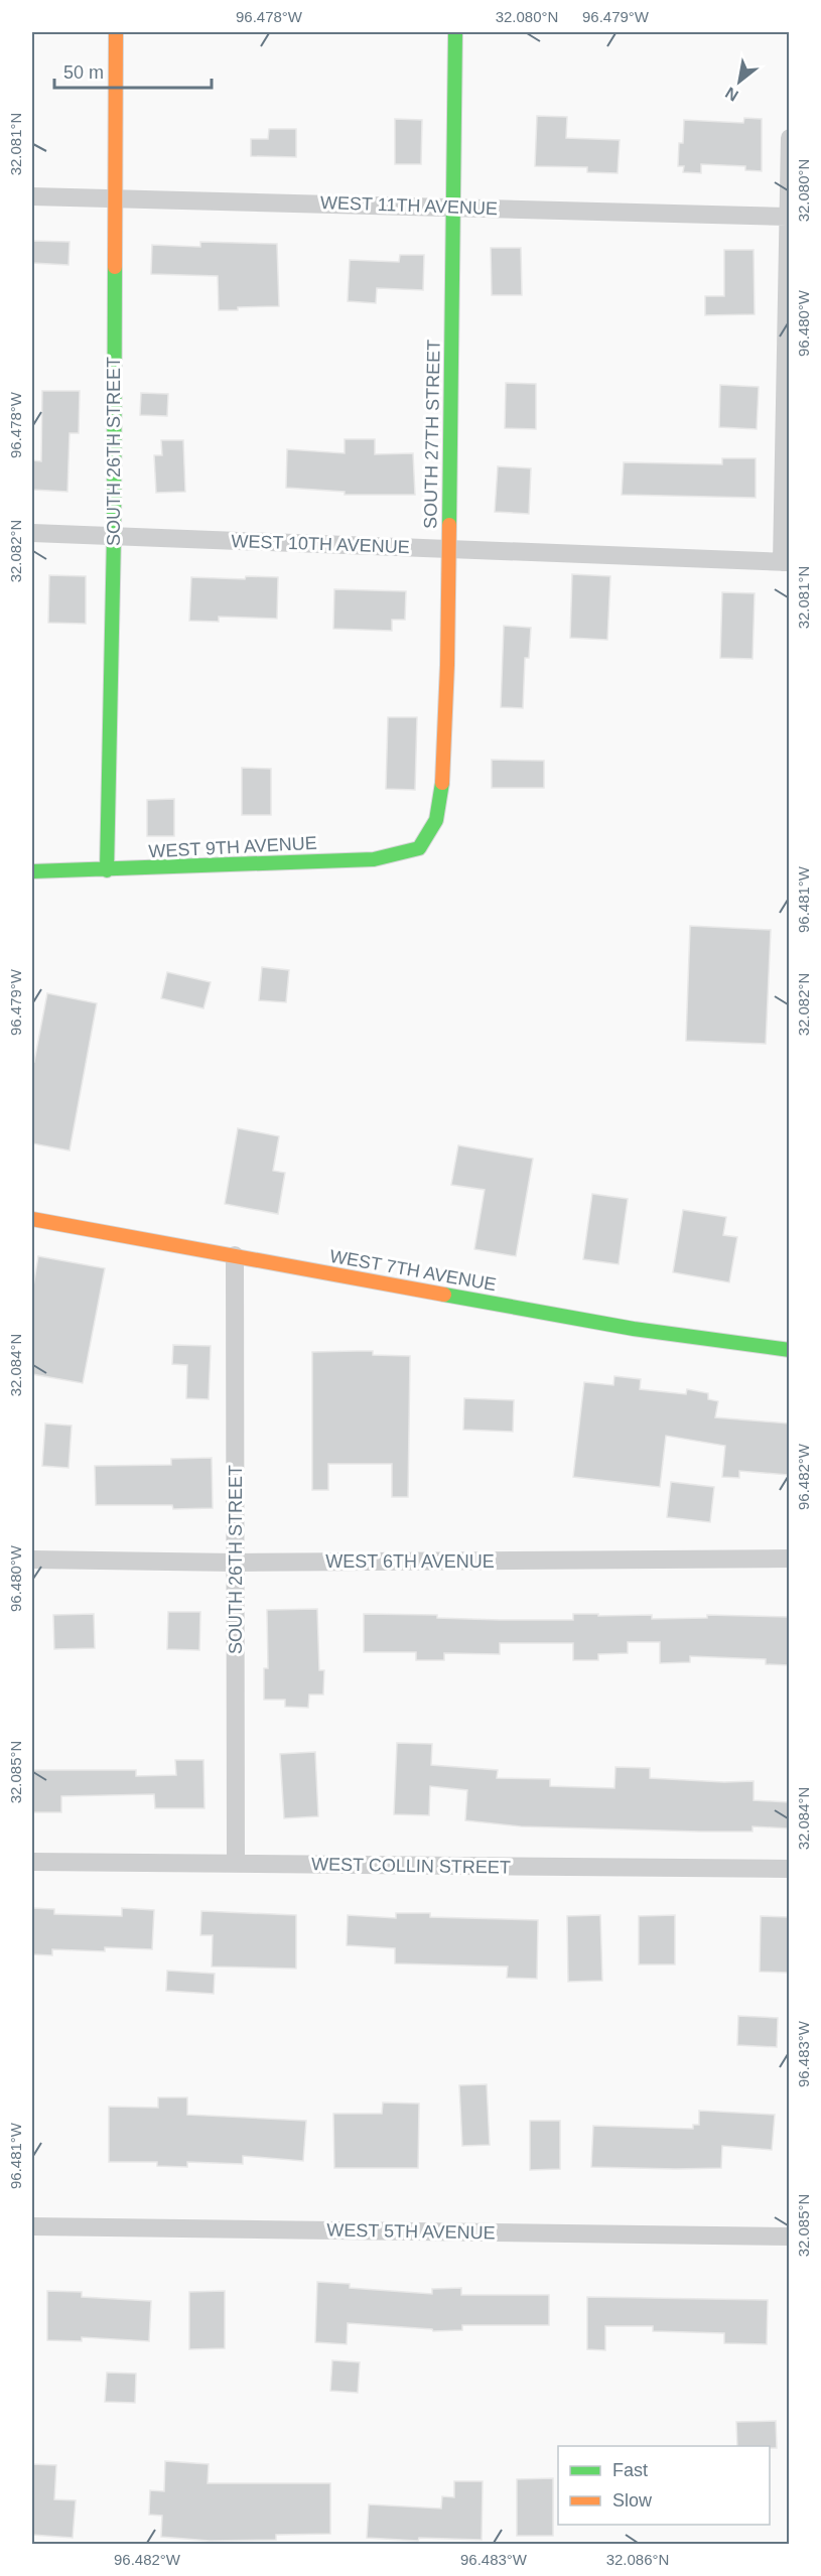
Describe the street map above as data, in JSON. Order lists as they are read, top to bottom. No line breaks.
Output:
{"streets":{"street":["WEST 11TH AVENUE","SOUTH 27TH STREET","SOUTH 26TH STREET","WEST 10TH AVENUE","WEST 9TH AVENUE","WEST 7TH AVENUE","WEST 6TH AVENUE","WEST COLLIN STREET","WEST 5TH AVENUE"]},"crossings":[["WEST 11TH AVENUE","SOUTH 27TH STREET"],["WEST 11TH AVENUE","SOUTH 26TH STREET"],["SOUTH 27TH STREET","WEST 10TH AVENUE"],["SOUTH 27TH STREET","WEST 9TH AVENUE"],["SOUTH 26TH STREET","WEST 10TH AVENUE"],["SOUTH 26TH STREET","WEST 9TH AVENUE"],["SOUTH 26TH STREET","WEST 7TH AVENUE"],["SOUTH 26TH STREET","WEST 6TH AVENUE"],["SOUTH 26TH STREET","WEST COLLIN STREET"]],"legend":["Fast","Slow"],"scale_bar":"50 m","north":"bottom left","coordinates":["96.478°W","32.080°N","96.479°W","32.081°N","96.480°W","32.082°N","96.481°W","32.084°N","96.482°W","32.085°N","96.483°W","32.086°N"]}
